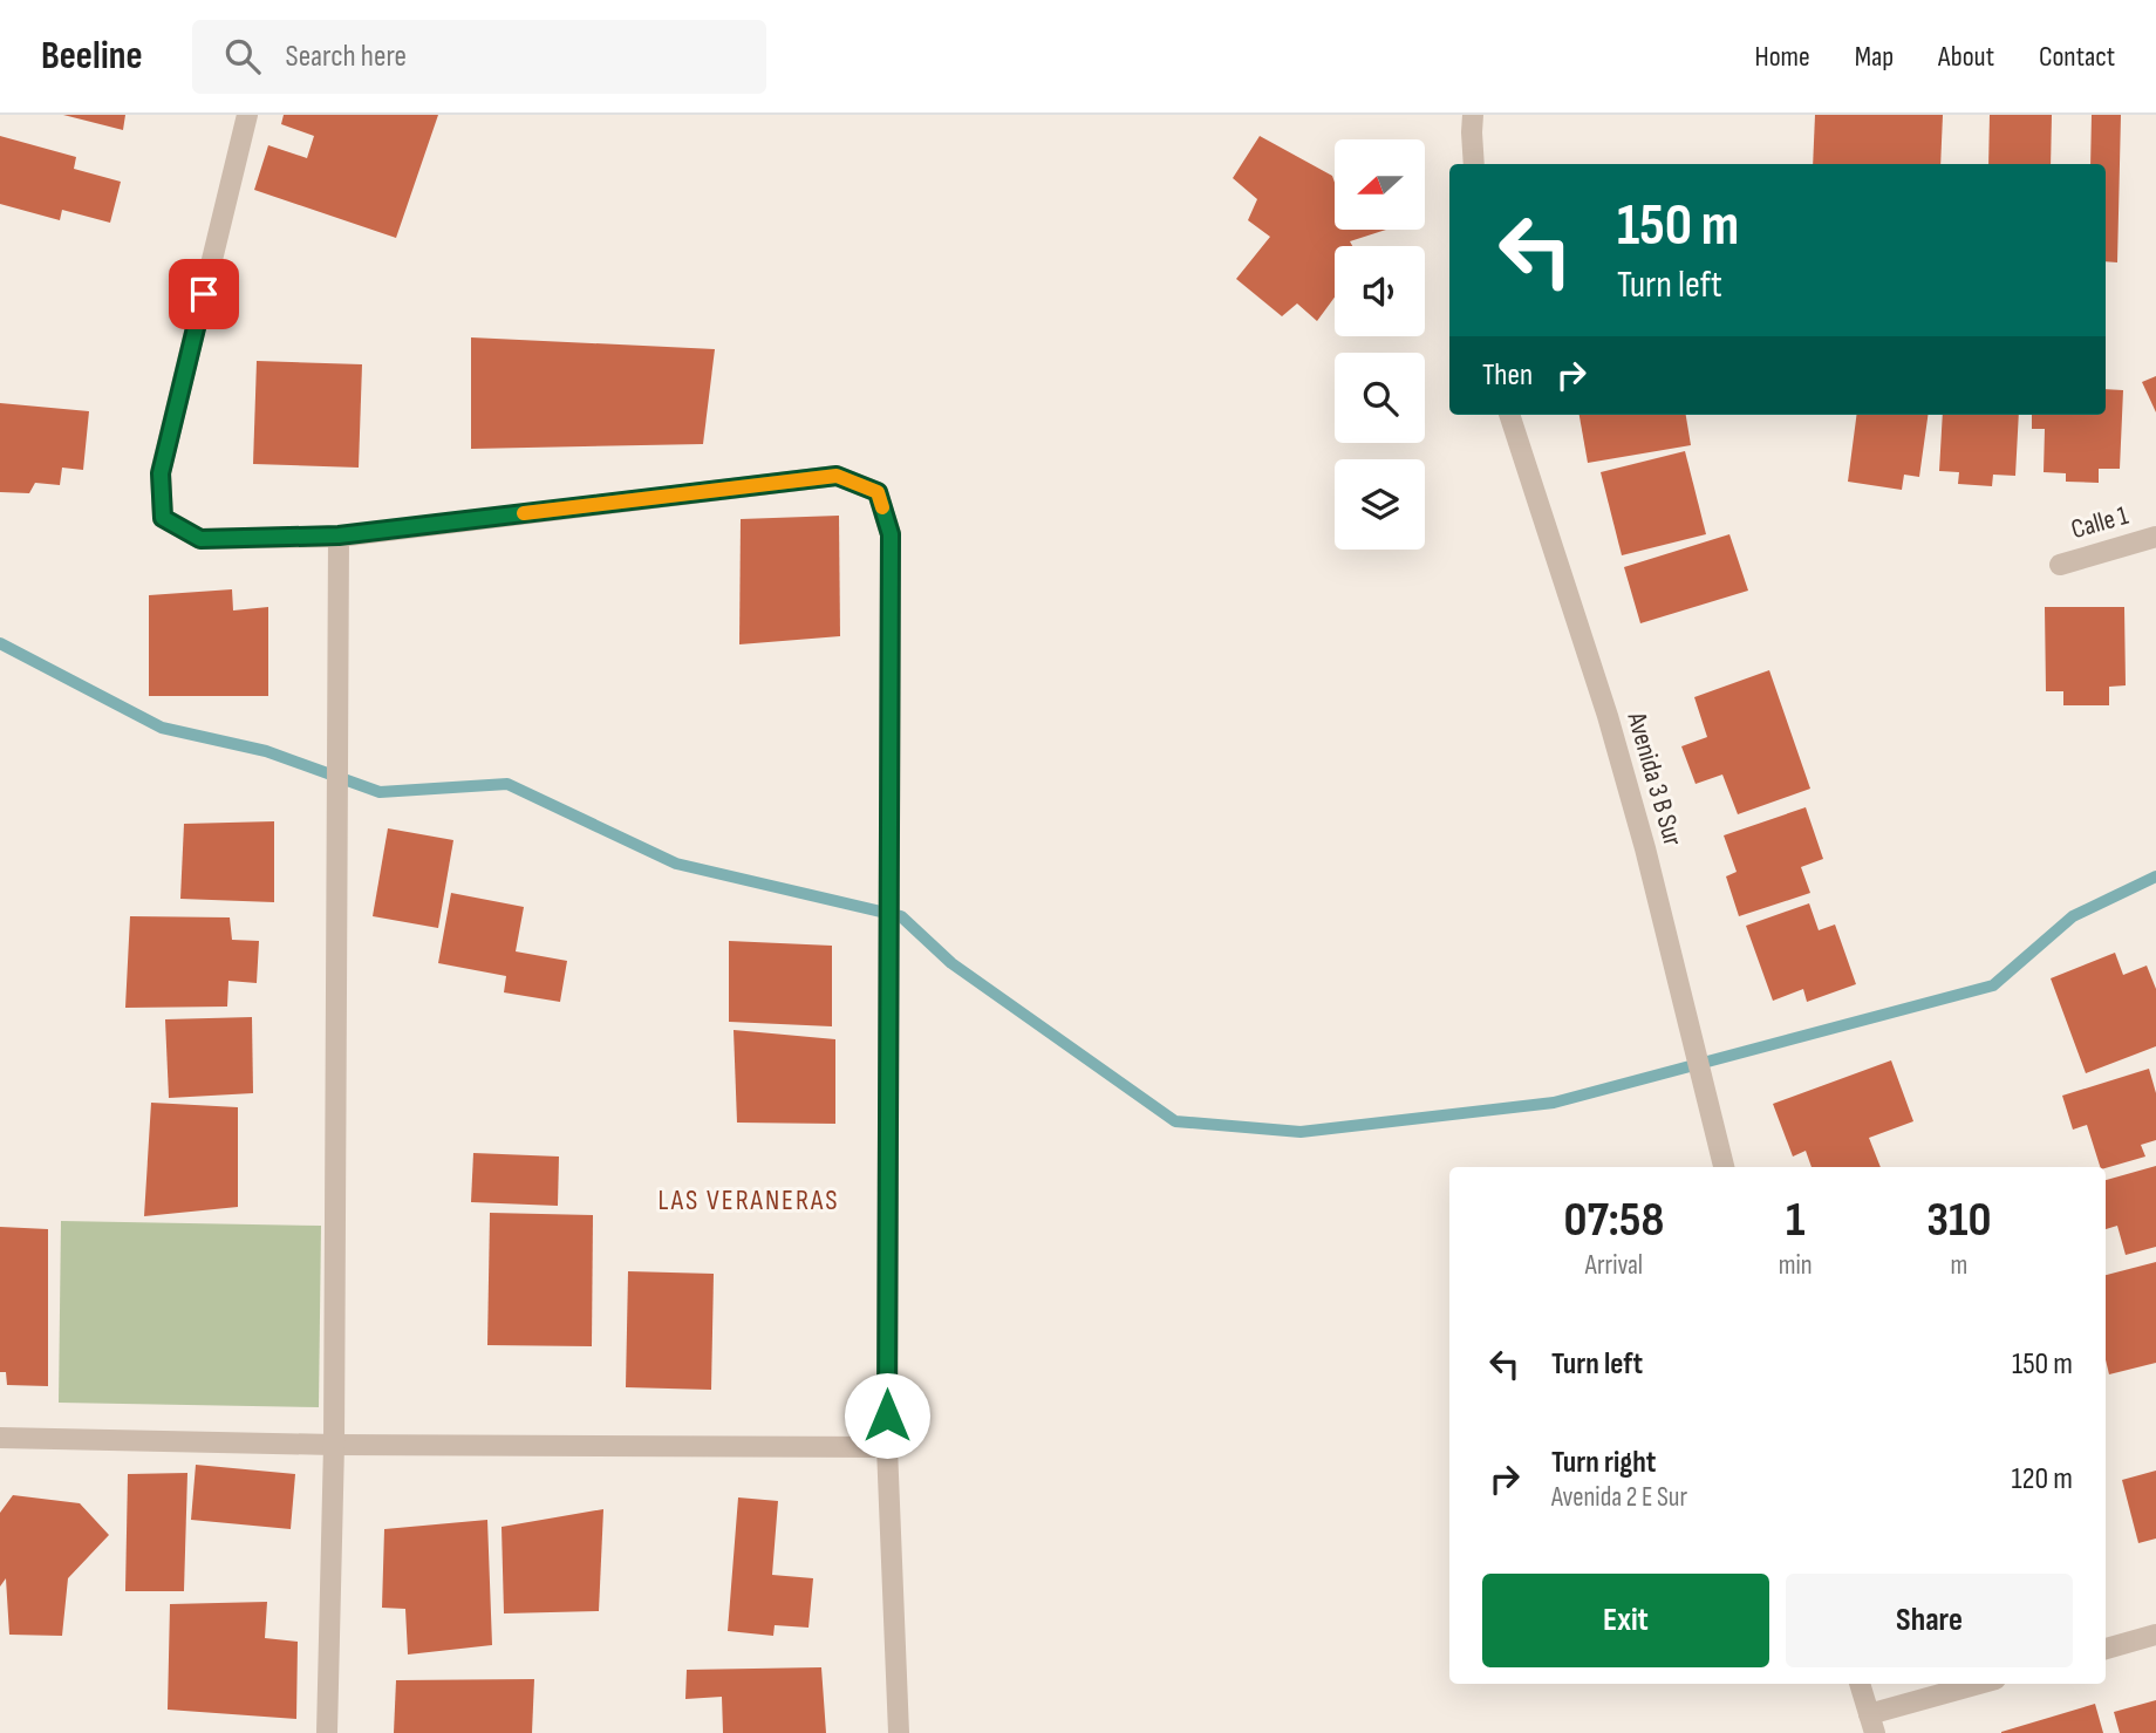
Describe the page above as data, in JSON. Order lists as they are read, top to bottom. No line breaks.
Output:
{"streets":{"street":["Calle 1","Avenida 3 B Sur"]},"districts":["LAS VERANERAS"],"north":"left","page":{"header":"Beeline","search":"Search here","nav":["Home","Map","About","Contact"],"turn":["150 m","Turn left"],"then":"Then","eta":["07:58","Arrival","1","min","310","m"],"list":[{"name":"Turn left","value":"150 m"},{"name":"Turn right","note":"Avenida 2 E Sur","value":"120 m"}],"buttons":["Exit","Share"]}}
